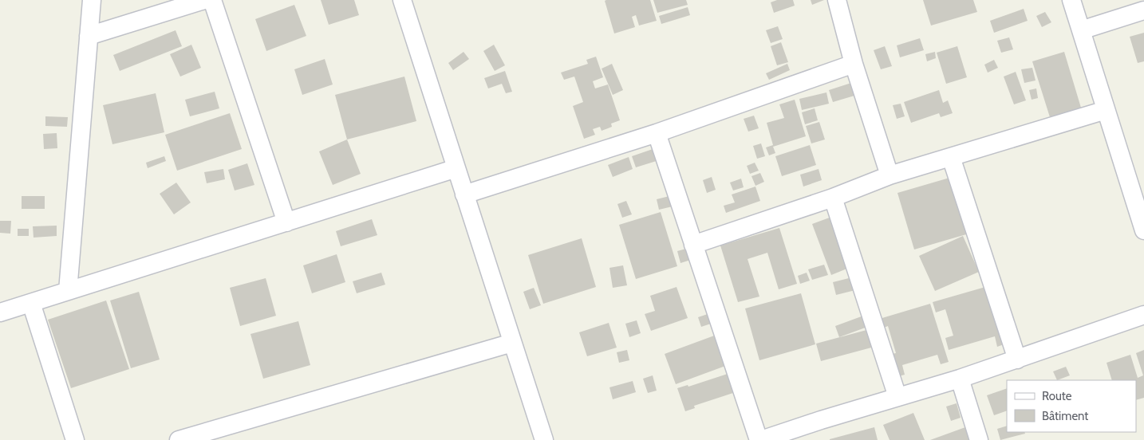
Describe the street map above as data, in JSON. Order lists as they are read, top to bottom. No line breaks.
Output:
{"legend":["Route","Bâtiment"]}
